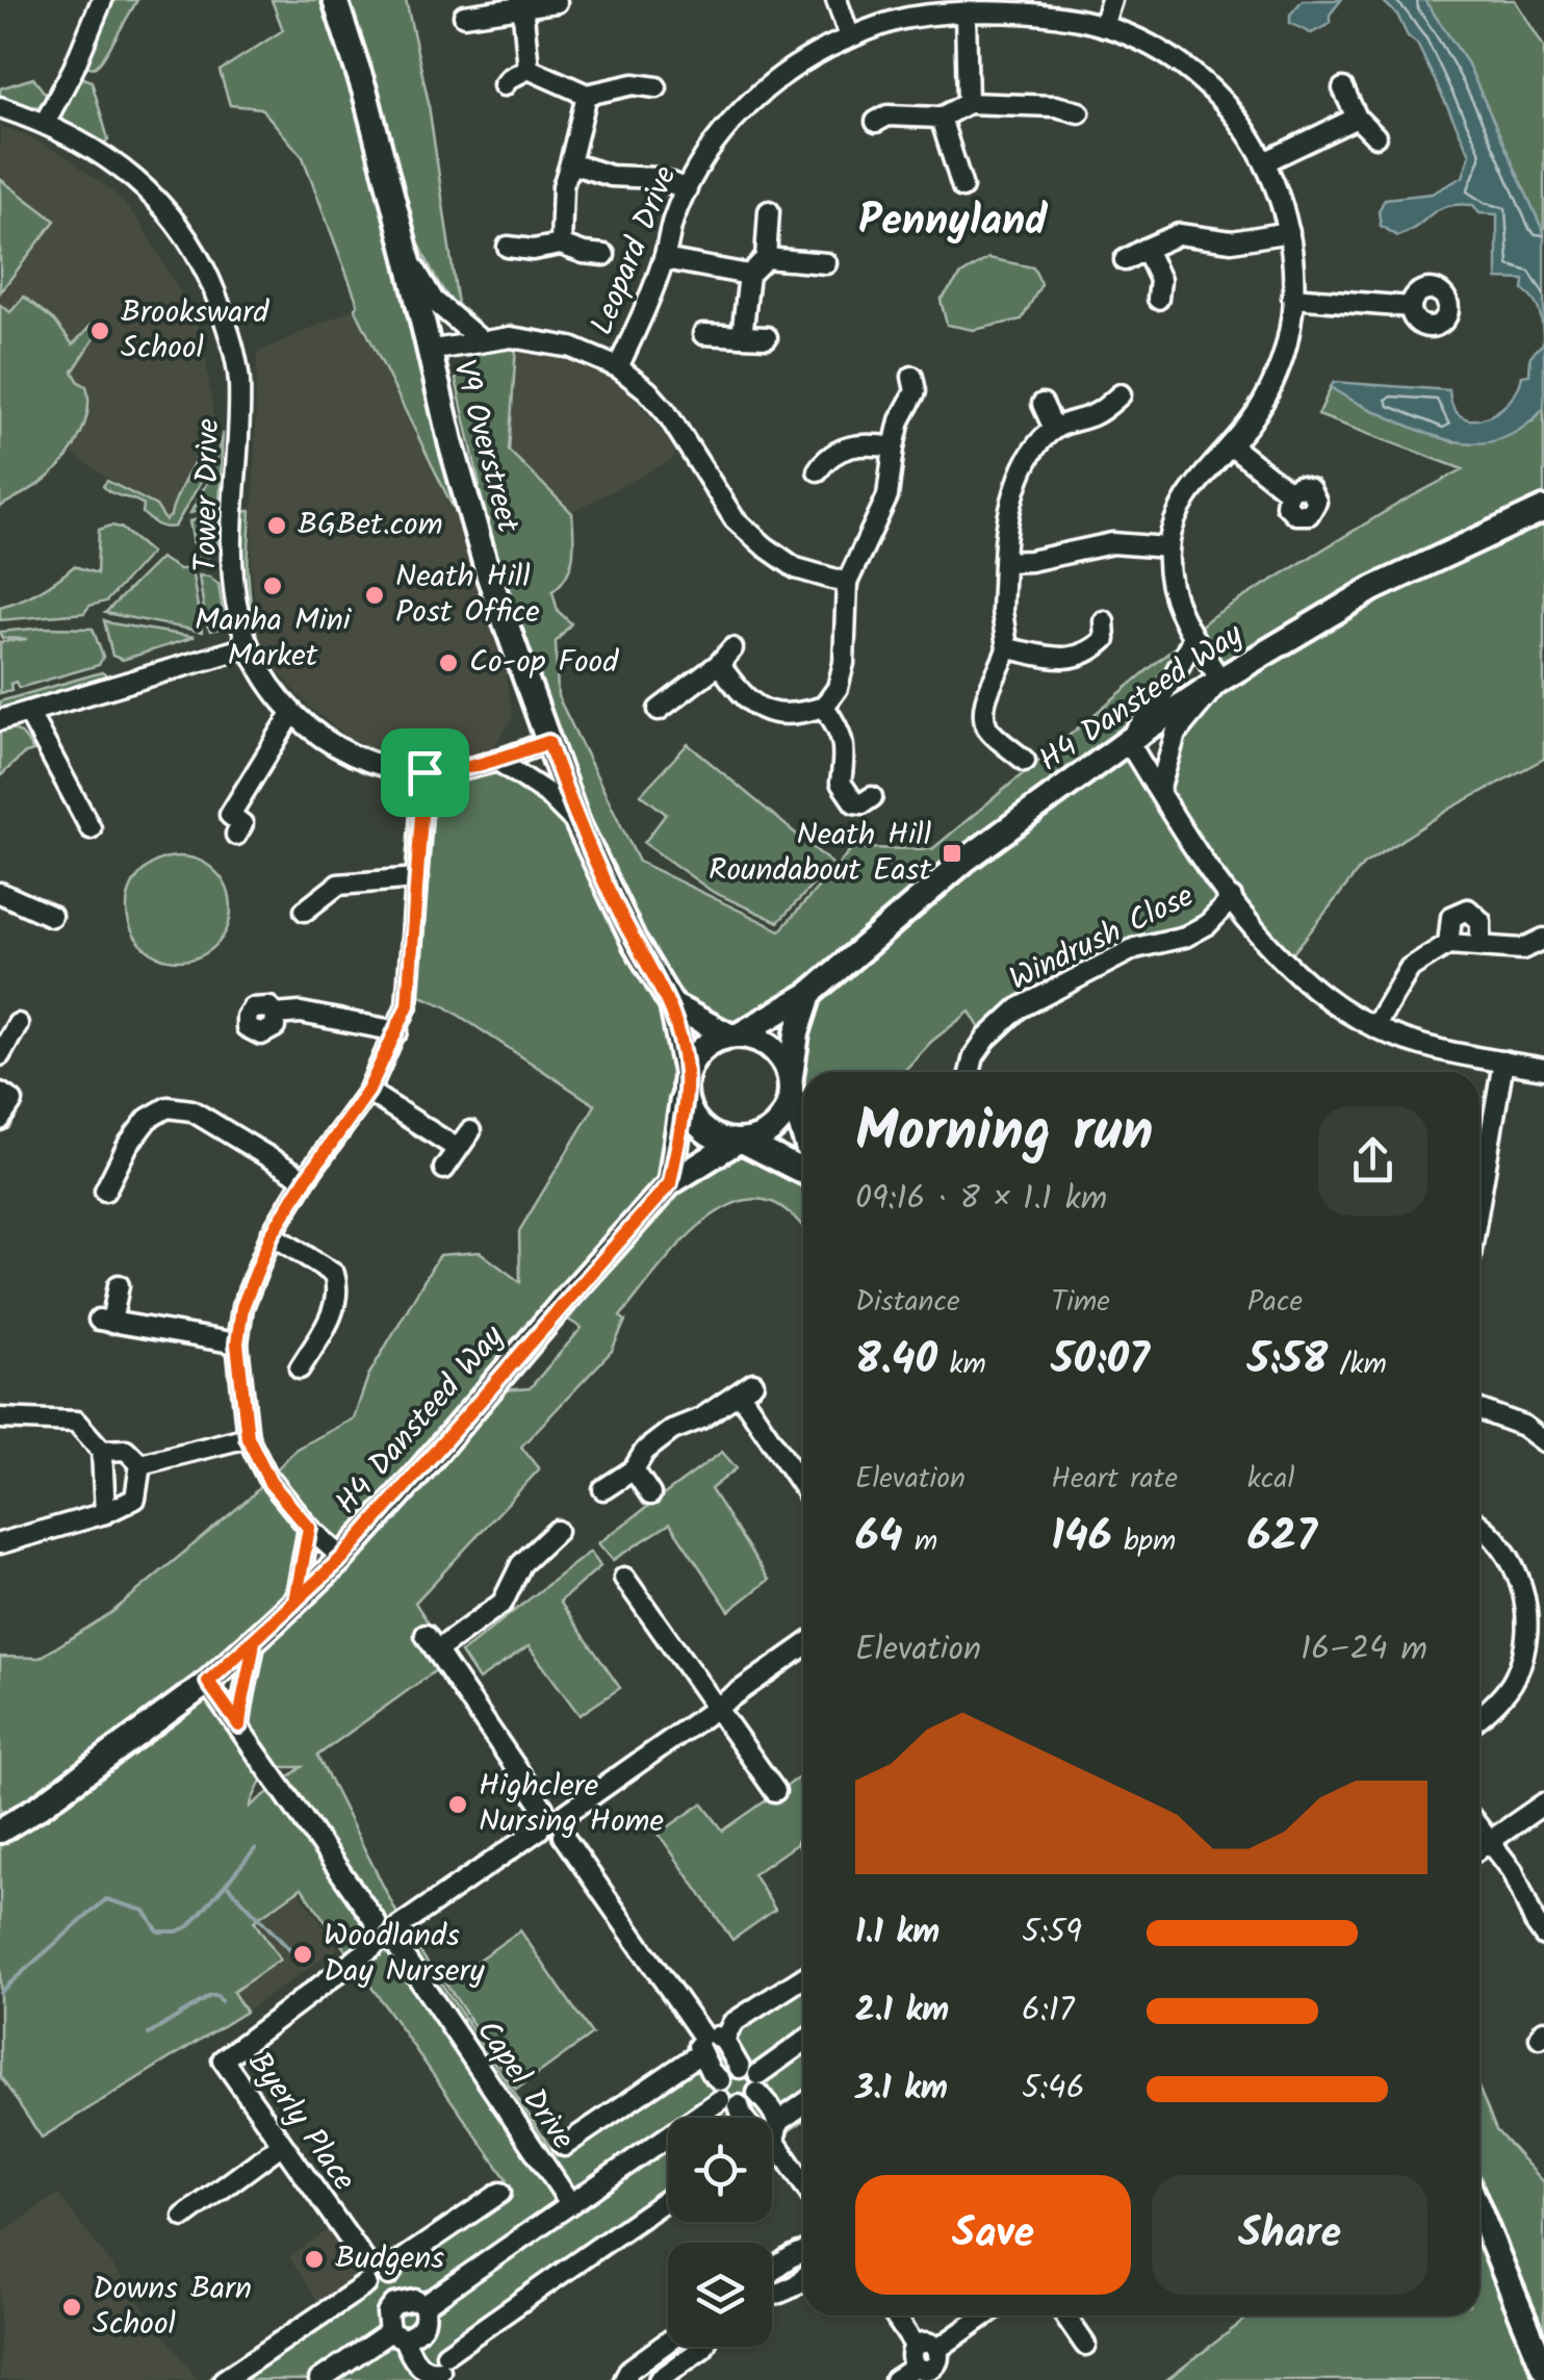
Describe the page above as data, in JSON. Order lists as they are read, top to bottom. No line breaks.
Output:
{"streets":{"street":["Leopard Drive","V9 Overstreet","Tower Drive","H4 Dansteed Way","Windrush Close","Capel Drive","Byerly Place"]},"crossings":[["Leopard Drive","H4 Dansteed Way"],["V9 Overstreet","Tower Drive"],["V9 Overstreet","H4 Dansteed Way"],["Capel Drive","Byerly Place"]],"districts":["Pennyland"],"places":{"other":["Brooksward School","BGBet.com","Manha Mini Market","Neath Hill Post Office","Co-op Food","Highclere Nursing Home","Woodlands Day Nursery","Budgens","Downs Barn School"],"transit":["Neath Hill Roundabout East"]},"page":{"heading":["Morning run","09:16 · 8 × 1.1 km"],"stats":[["Distance","8.40 km"],["Time","50:07"],["Pace","5:58 /km"],["Elevation","64 m"],["Heart rate","146 bpm"],["kcal","627"]],"chart":["Elevation","16–24 m"],"list":[{"name":"1.1 km","note":"5:59"},{"name":"2.1 km","note":"6:17"},{"name":"3.1 km","note":"5:46"}],"buttons":["Save","Share"]}}
